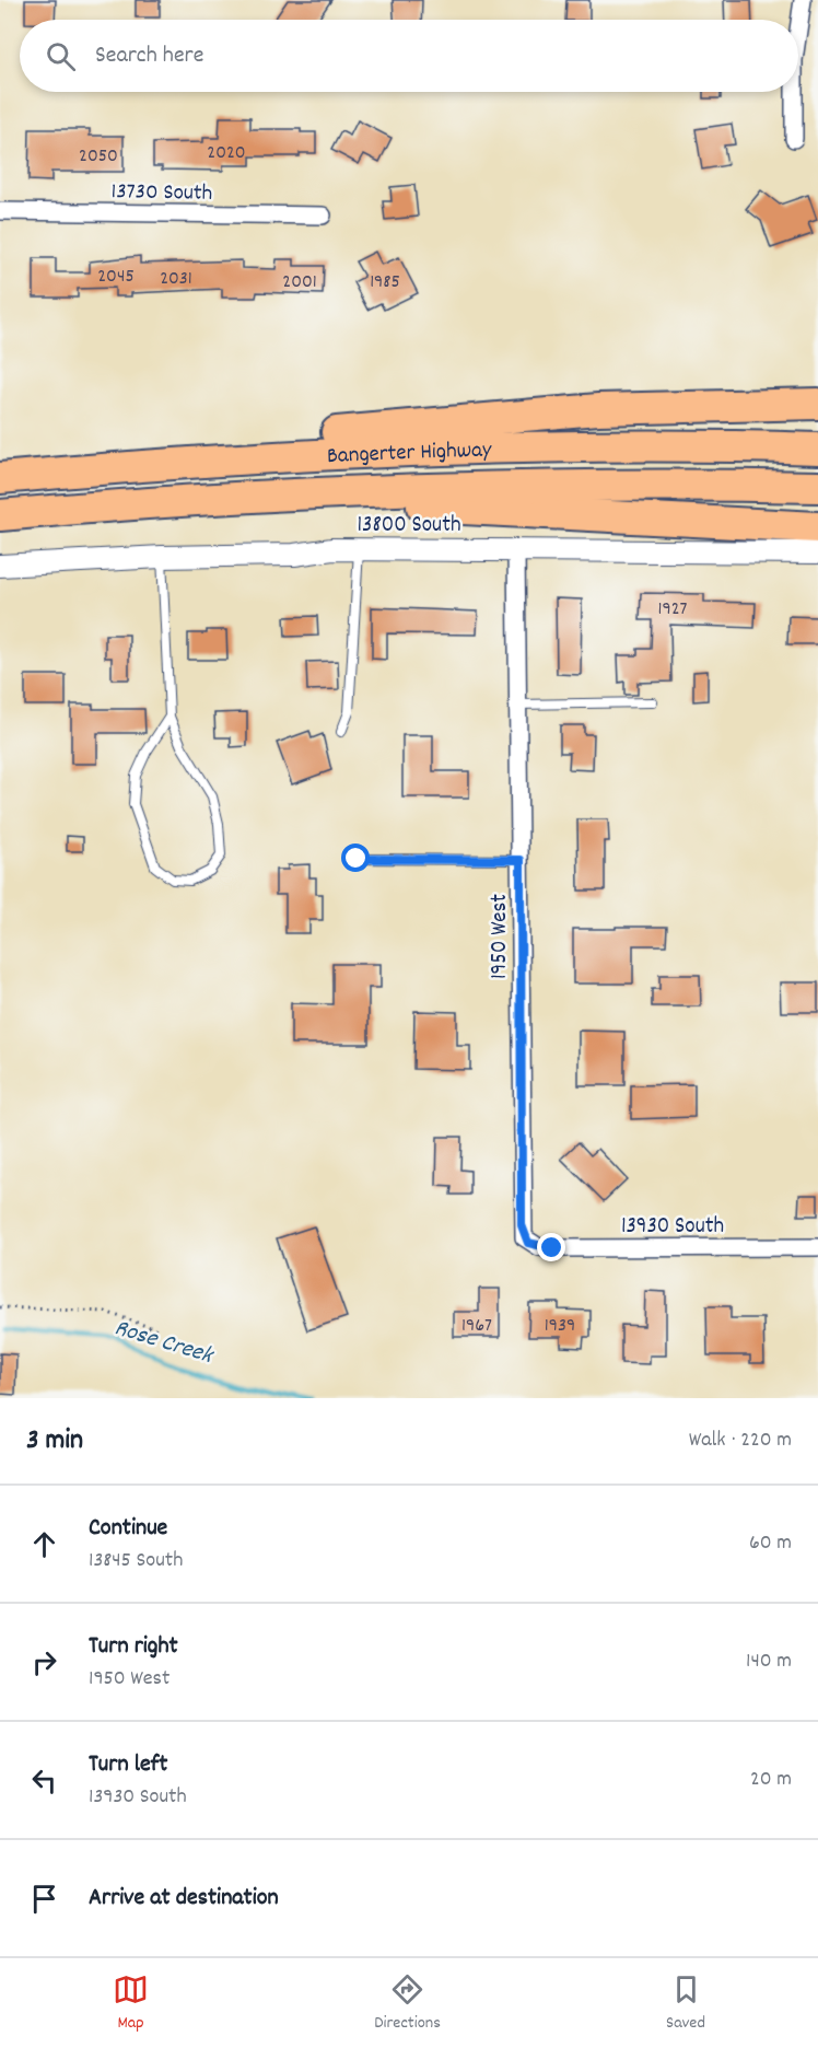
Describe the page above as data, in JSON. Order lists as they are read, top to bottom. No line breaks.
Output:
{"streets":{"highway":["Bangerter Highway"],"street":["13730 South","13800 South","1950 West","13930 South"]},"crossings":[["13800 South","1950 West"],["1950 West","13930 South"]],"water":["Rose Creek"],"house_numbers":["2020","2050","2045","2031","2001","1985","1927","1967","1939"],"page":{"search":"Search here","heading":["3 min","Walk · 220 m"],"list":[["Continue","13845 South","60 m"],["Turn right","1950 West","140 m"],["Turn left","13930 South","20 m"],"Arrive at destination"],"nav":["Map","Directions","Saved"]}}
